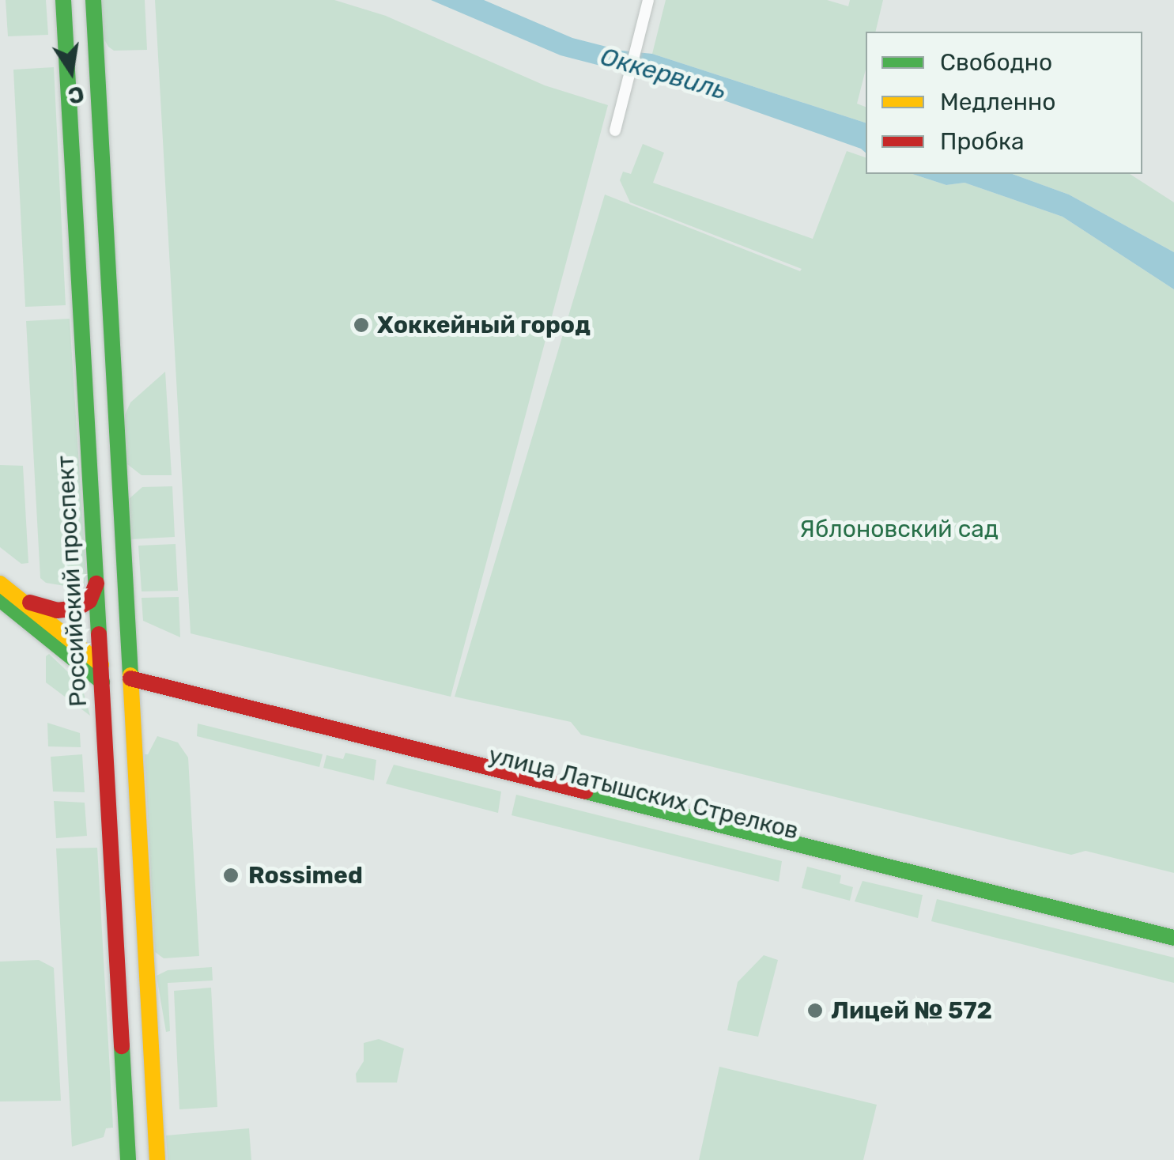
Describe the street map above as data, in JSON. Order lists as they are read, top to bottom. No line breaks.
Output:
{"streets":{"street":["Российский проспект","улица Латышских Стрелков"]},"crossings":[["Российский проспект","улица Латышских Стрелков"]],"water":["Оккервиль"],"parks":["Яблоновский сад"],"places":["Хоккейный город","Rossimed","Лицей № 572"],"legend":["Свободно","Медленно","Пробка"],"north":"bottom"}
